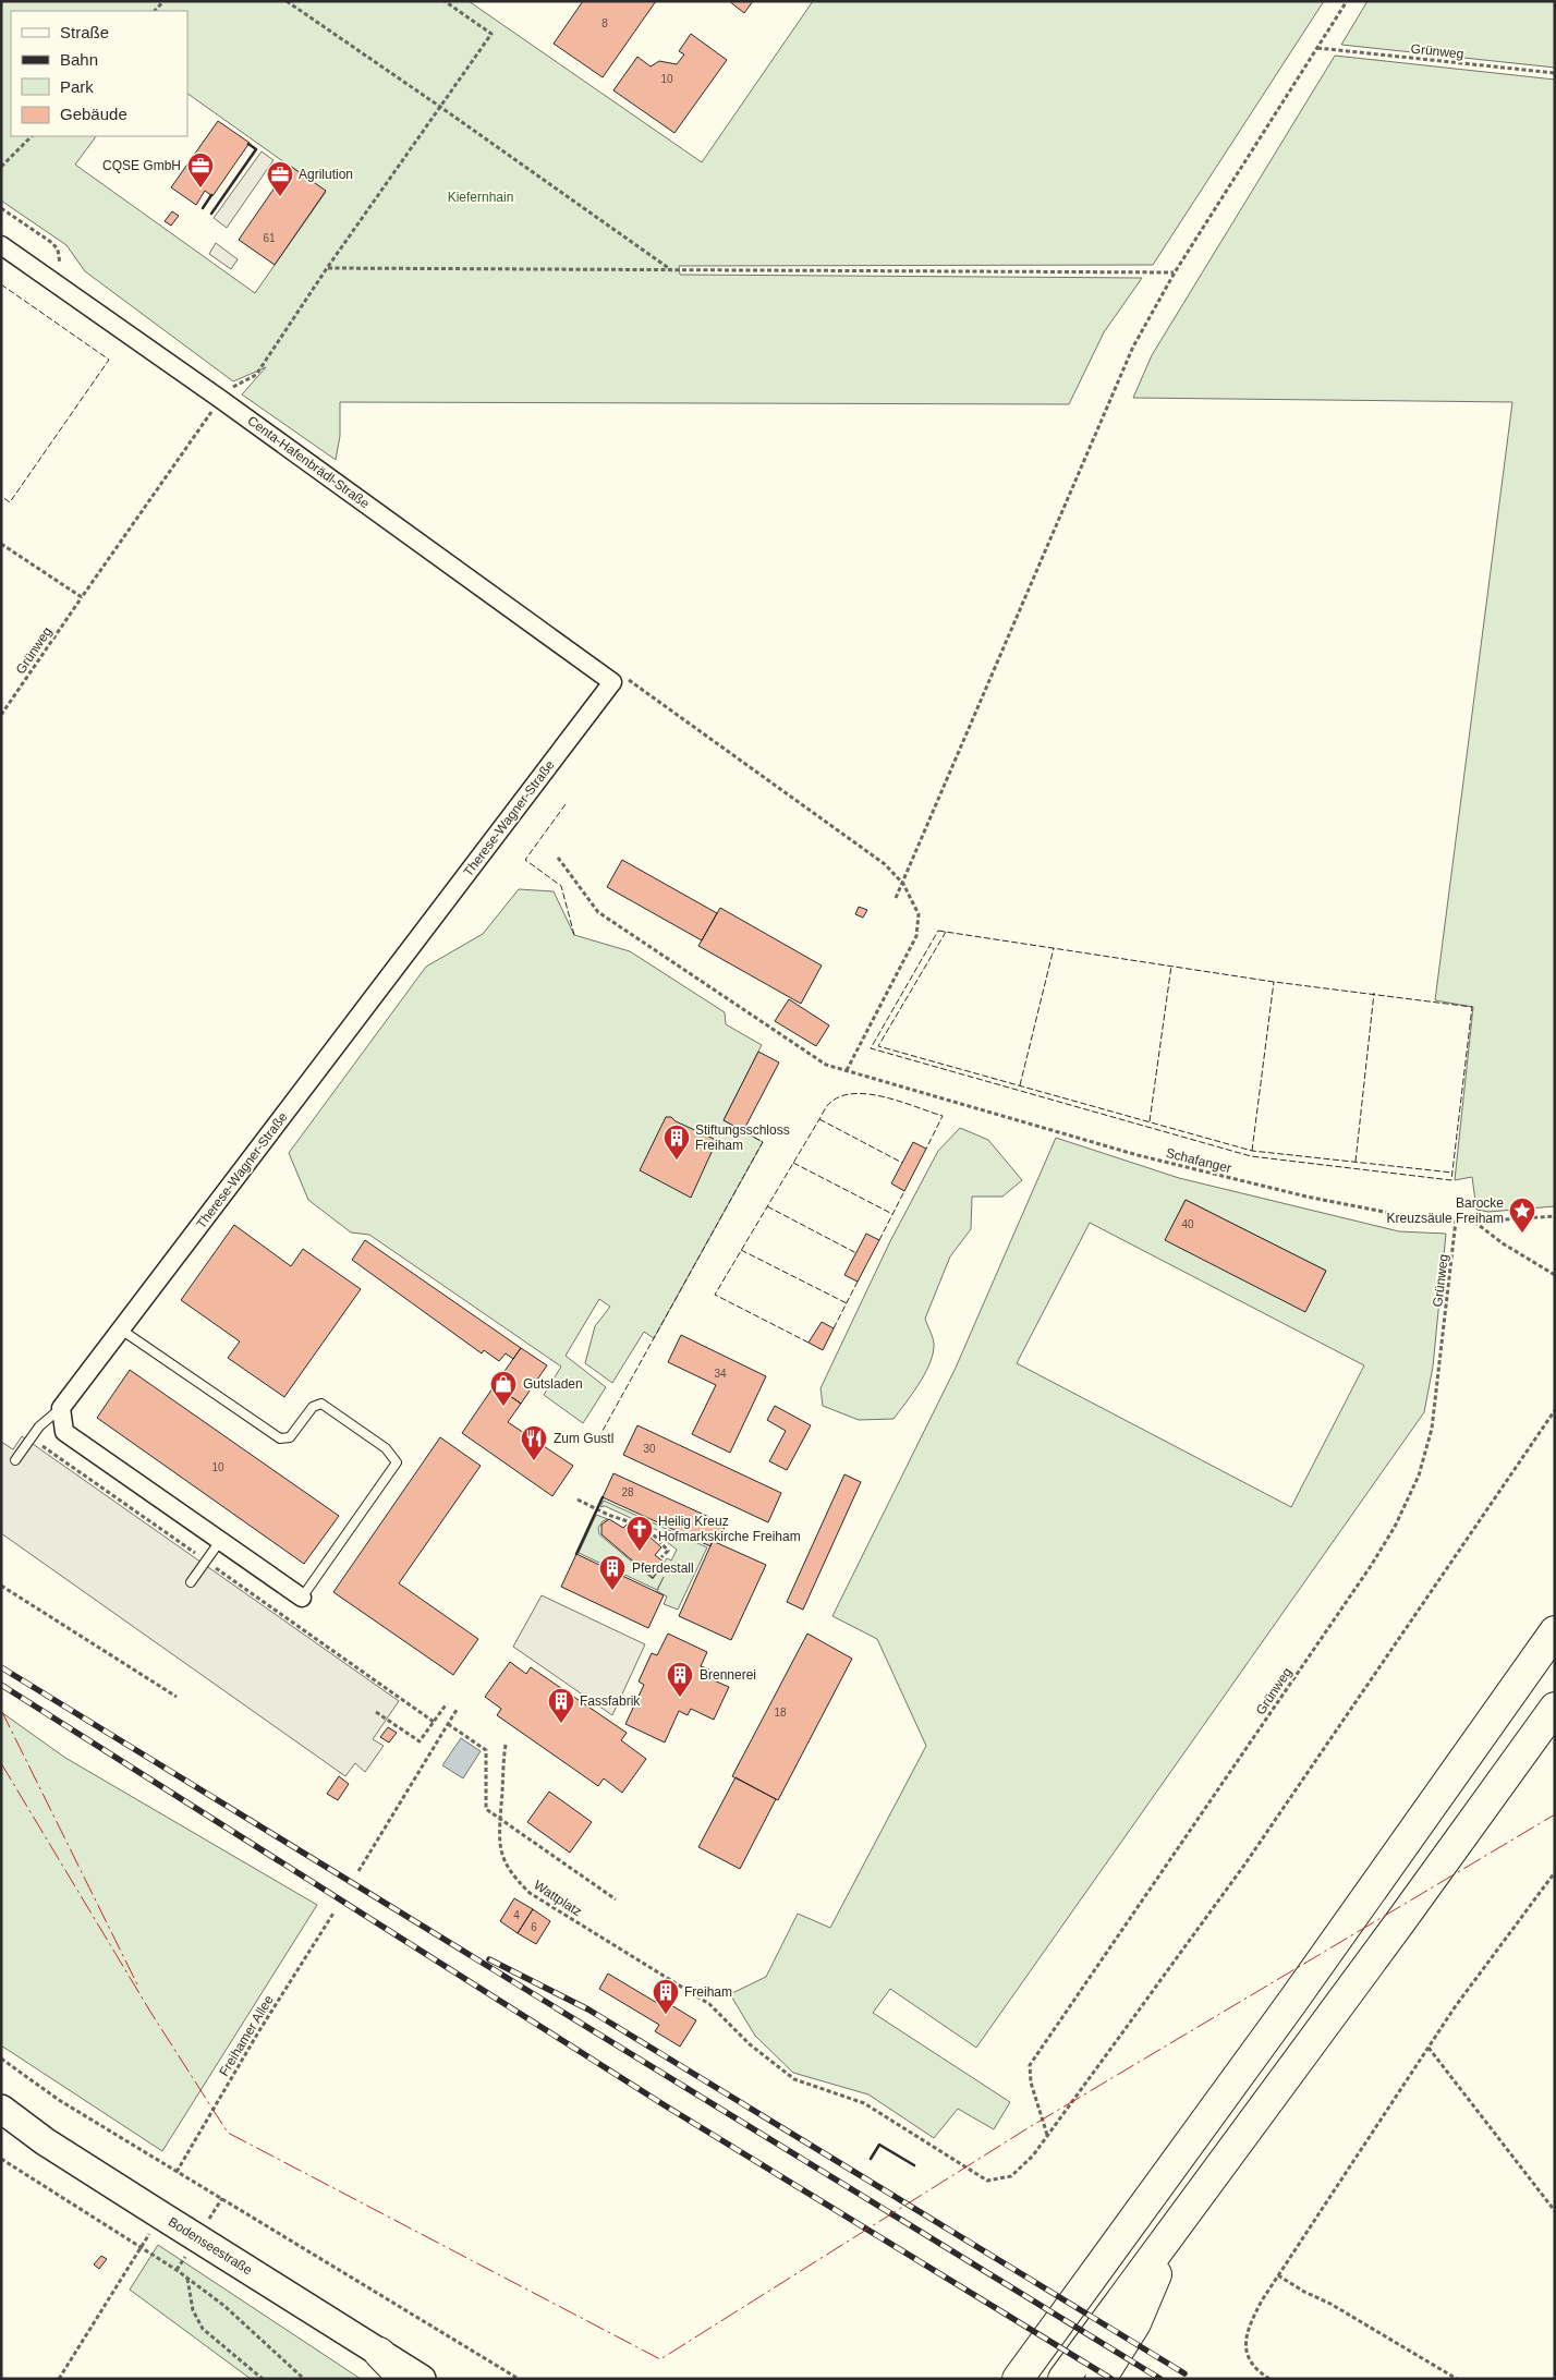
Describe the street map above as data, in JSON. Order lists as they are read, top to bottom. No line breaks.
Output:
{"streets":{"main road":["Bodenseestraße"],"street":["Centa-Hafenbrädl-Straße","Therese-Wagner-Straße"],"path":["Grünweg","Schafanger","Wattplatz","Freihamer Allee"]},"crossings":[["Grünweg","Centa-Hafenbrädl-Straße"],["Grünweg","Schafanger"],["Grünweg","Wattplatz"],["Centa-Hafenbrädl-Straße","Therese-Wagner-Straße"]],"parks":["Kiefernhain"],"places":{"office":["CQSE GmbH","Agrilution"],"building":["Stiftungsschloss Freiham","Pferdestall","Brennerei","Fassfabrik","Freiham"],"place":["Barocke Kreuzsäule Freiham"],"shop":["Gutsladen"],"restaurant":["Zum Gustl"],"church":["Heilig Kreuz Hofmarkskirche Freiham"]},"house_numbers":["8","10","61","40","34","30","10","28","18","4","6"],"legend":["Straße","Bahn","Park","Gebäude"]}
